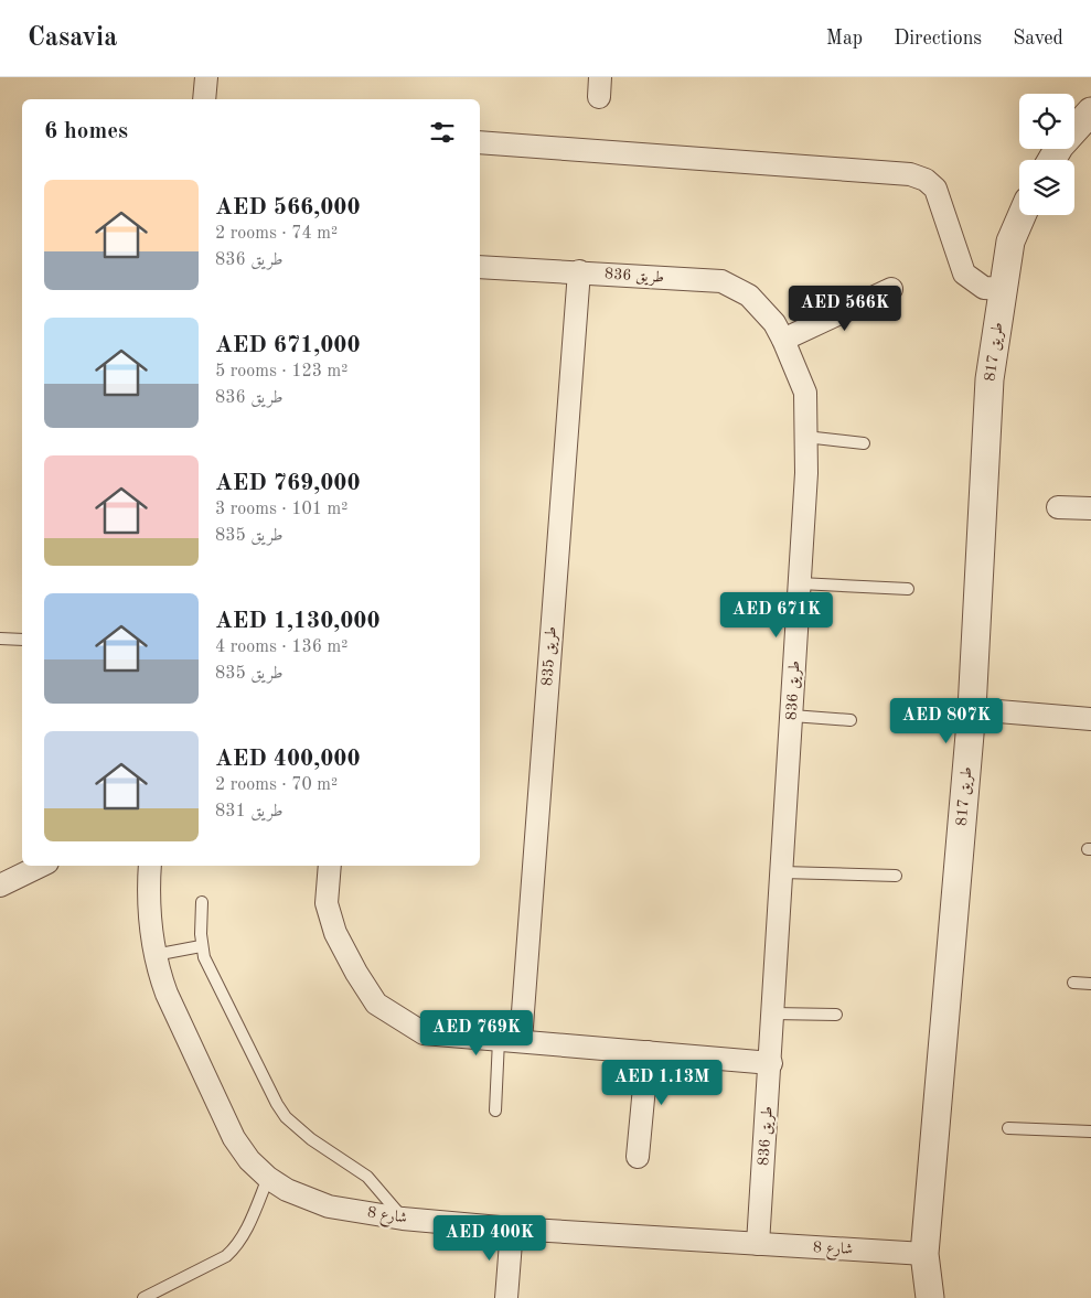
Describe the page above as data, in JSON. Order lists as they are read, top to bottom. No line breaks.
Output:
{"streets":{"street":["طريق 836","طريق 817","طريق 835","شارع 8"]},"crossings":[["طريق 836","طريق 835"],["طريق 836","شارع 8"],["طريق 817","شارع 8"]],"page":{"header":"Casavia","nav":["Map","Directions","Saved"],"heading":"6 homes","list":[{"name":"AED 566,000","note":"2 rooms · 74 m² · طريق 836"},{"name":"AED 671,000","note":"5 rooms · 123 m² · طريق 836"},{"name":"AED 769,000","note":"3 rooms · 101 m² · طريق 835"},{"name":"AED 1,130,000","note":"4 rooms · 136 m² · طريق 835"},{"name":"AED 400,000","note":"2 rooms · 70 m² · طريق 831"}],"price":["AED 566K","AED 671K","AED 807K","AED 769K","AED 1.13M","AED 400K"]}}
